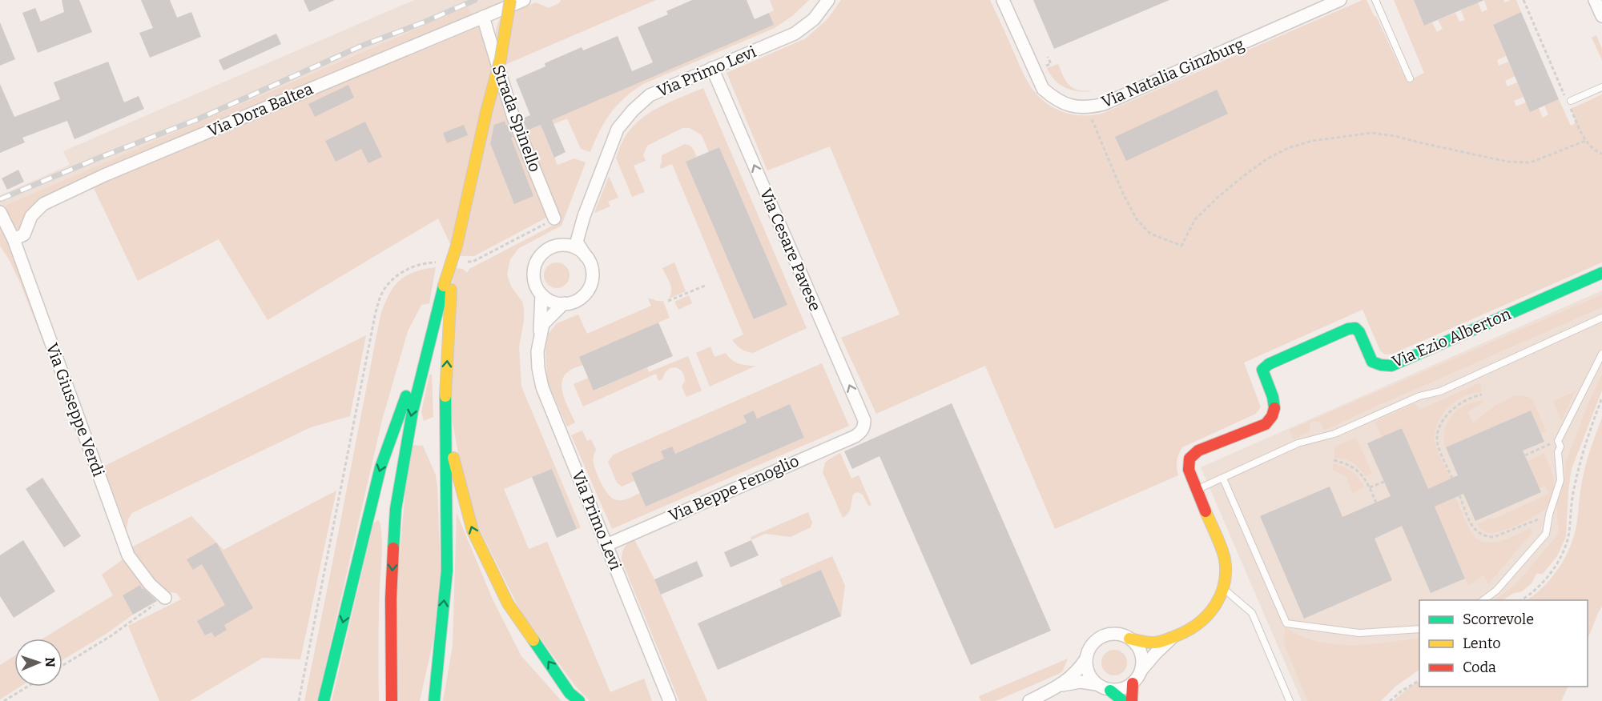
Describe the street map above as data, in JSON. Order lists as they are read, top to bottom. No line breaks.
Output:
{"streets":{"main road":["Via Ezio Alberton"],"street":["Via Primo Levi","Via Natalia Ginzburg","Via Dora Baltea","Strada Spinello","Via Cesare Pavese","Via Giuseppe Verdi","Via Beppe Fenoglio"]},"crossings":[["Via Primo Levi","Via Cesare Pavese"],["Via Primo Levi","Via Beppe Fenoglio"],["Via Dora Baltea","Strada Spinello"],["Via Dora Baltea","Via Giuseppe Verdi"],["Via Cesare Pavese","Via Beppe Fenoglio"]],"one_way":["Via Cesare Pavese"],"legend":["Scorrevole","Lento","Coda"],"north":"right"}
